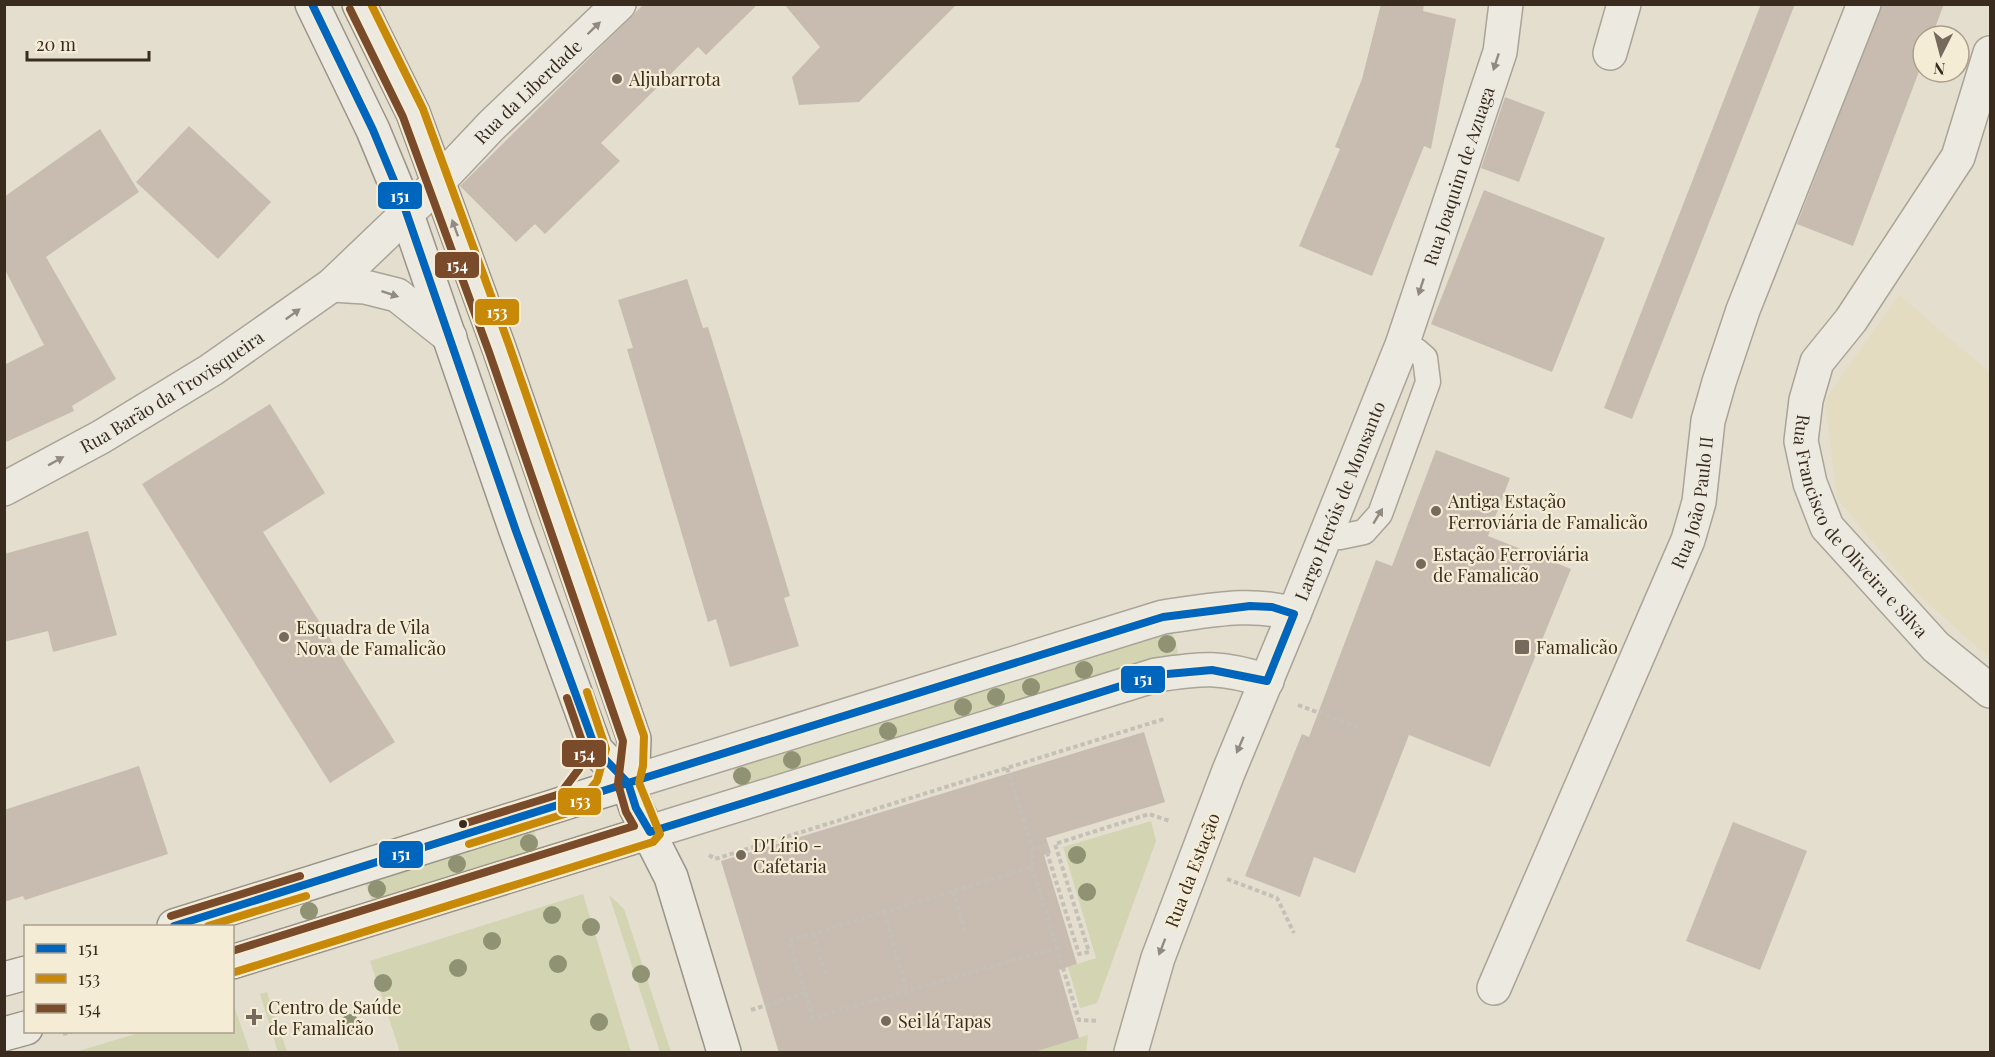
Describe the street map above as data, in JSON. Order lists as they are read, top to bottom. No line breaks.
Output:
{"streets":{"street":["Rua da Liberdade","Rua Joaquim de Azuaga","Rua Barão da Trovisqueira","Largo Heróis de Monsanto","Rua João Paulo II","Rua Francisco de Oliveira e Silva","Rua da Estação"]},"crossings":[["Rua da Liberdade","Rua Barão da Trovisqueira"],["Rua Joaquim de Azuaga","Largo Heróis de Monsanto"],["Largo Heróis de Monsanto","Rua da Estação"]],"one_way":["Rua da Liberdade","Rua Joaquim de Azuaga","Rua Barão da Trovisqueira","Rua da Estação"],"places":{"other":["Aljubarrota","Antiga Estação Ferroviária de Famalicão","Estação Ferroviária de Famalicão","Esquadra de Vila Nova de Famalicão","D'Lírio - Cafetaria","Sei lá Tapas"],"transit":["Famalicão"],"health":["Centro de Saúde de Famalicão"]},"lines":["transit line 151","transit line 153","transit line 154"],"legend":["151","153","154"],"scale_bar":"20 m","north":"bottom"}
